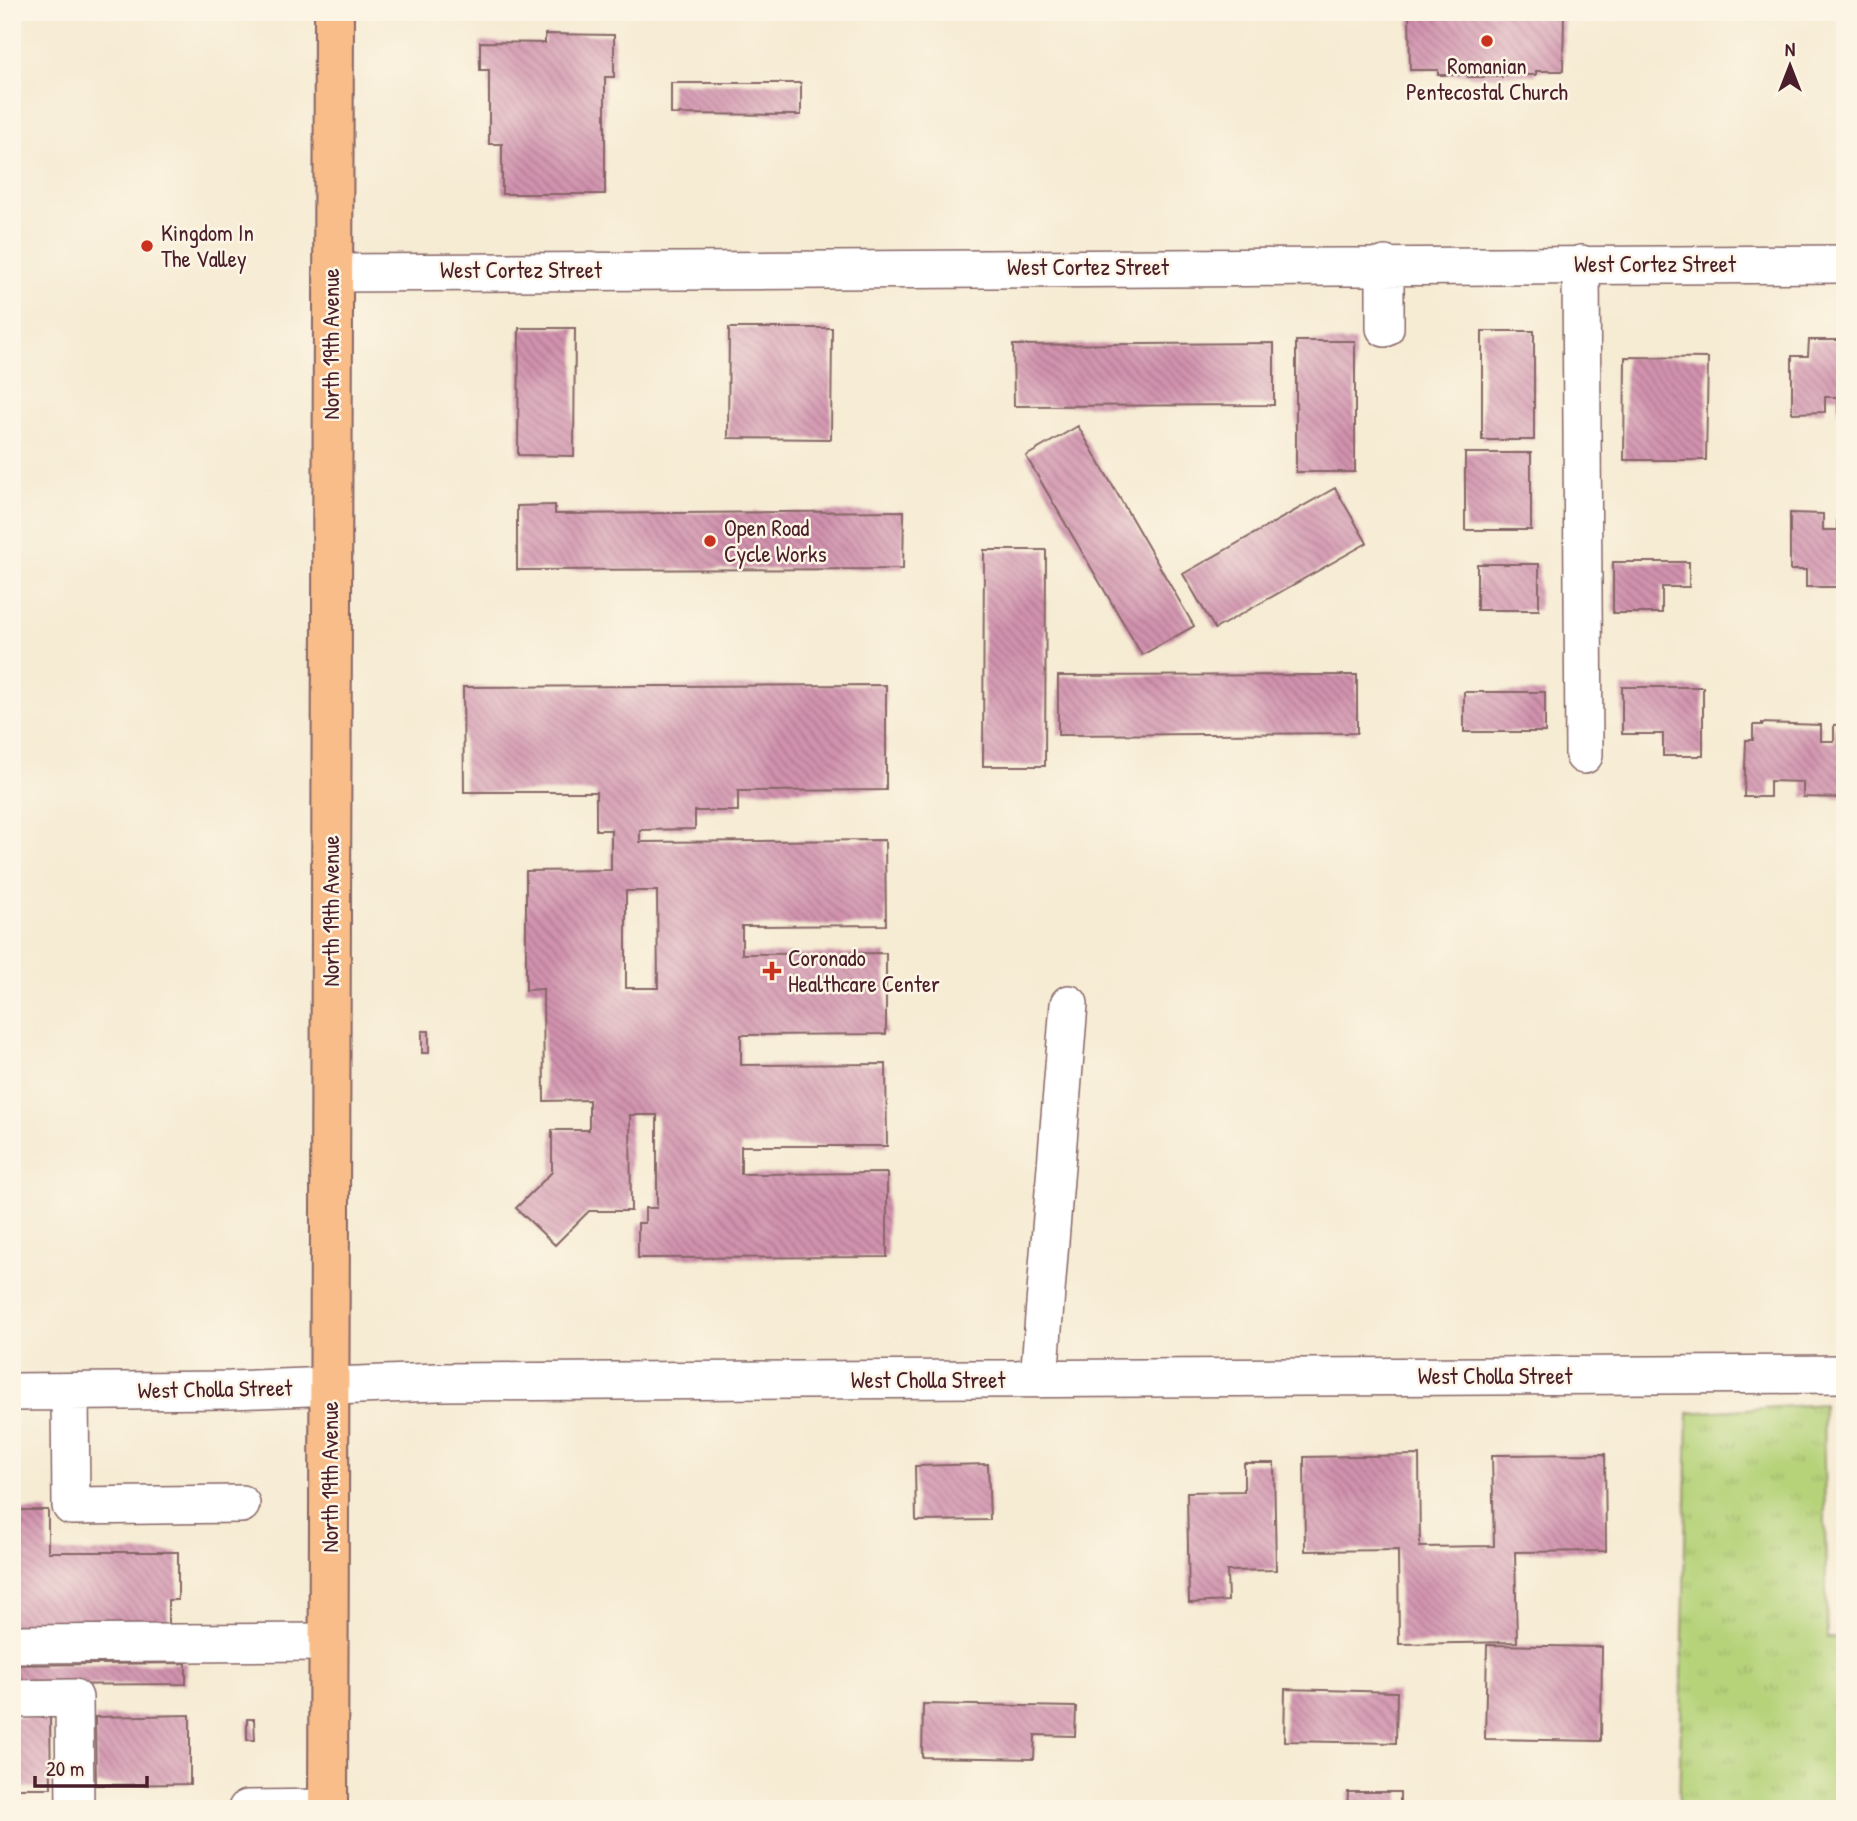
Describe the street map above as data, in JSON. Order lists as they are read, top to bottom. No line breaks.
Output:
{"streets":{"main road":["North 19th Avenue"],"street":["West Cortez Street","West Cholla Street"]},"crossings":[["West Cortez Street","North 19th Avenue"],["North 19th Avenue","West Cholla Street"]],"places":{"other":["Romanian Pentecostal Church","Kingdom In The Valley","Open Road Cycle Works"],"health":["Coronado Healthcare Center"]},"scale_bar":"20 m","north":"top"}
